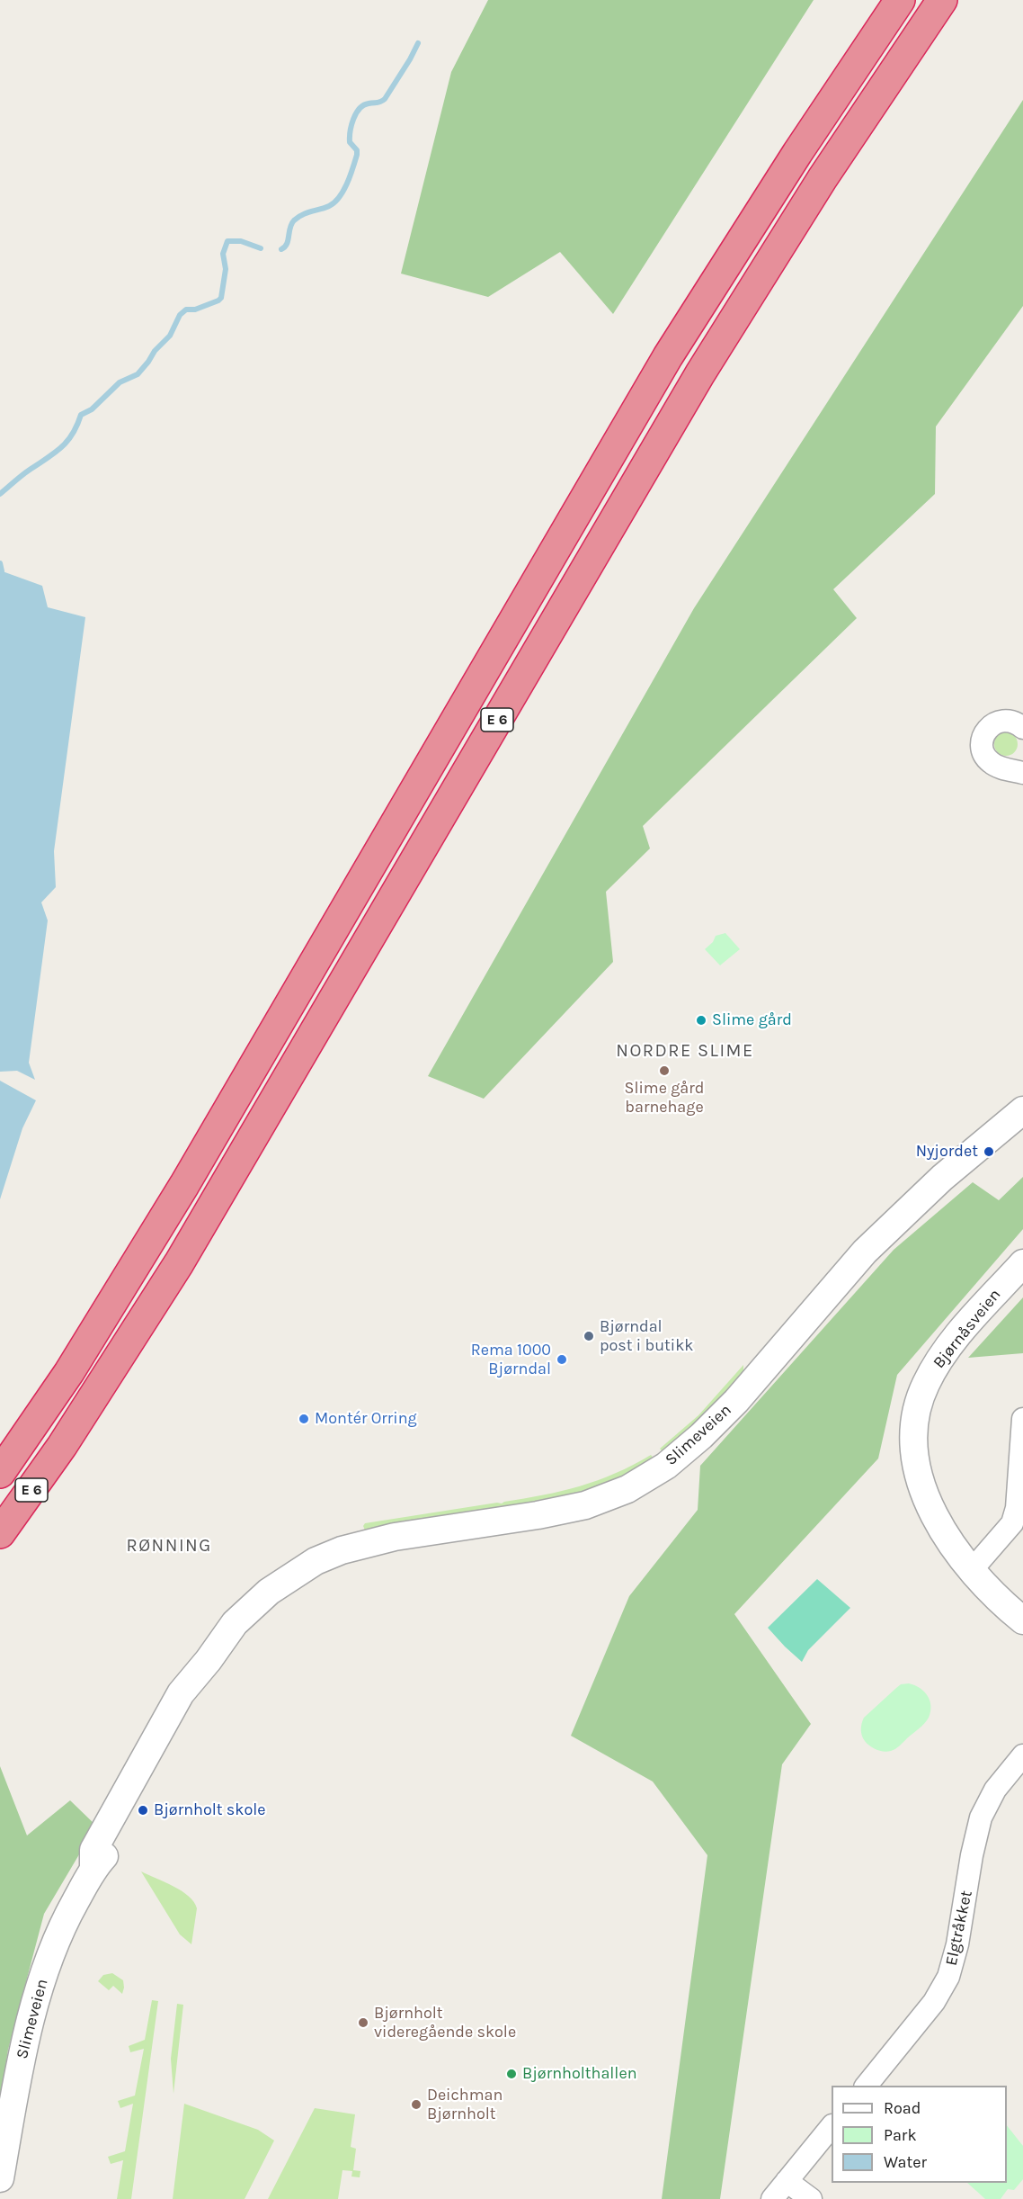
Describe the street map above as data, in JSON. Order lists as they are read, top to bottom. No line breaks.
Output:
{"streets":{"highway":["E 6"],"street":["Bjørnåsveien","Slimeveien","Elgtråkket"]},"districts":["NORDRE SLIME","RØNNING"],"places":["Slime gård","Slime gård barnehage","Nyjordet","Bjørndal post i butikk","Rema 1000 Bjørndal","Montér Orring","Bjørnholt skole","Bjørnholt videregående skole","Bjørnholthallen","Deichman Bjørnholt"],"legend":["Road","Park","Water"]}
